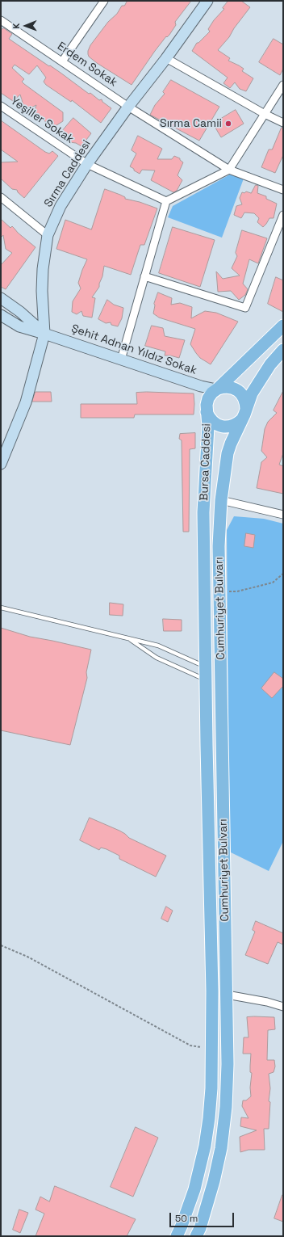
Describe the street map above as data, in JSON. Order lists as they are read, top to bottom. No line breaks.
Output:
{"streets":{"main road":["Bursa Caddesi","Cumhuriyet Bulvarı"],"street":["Erdem Sokak","Yeşiller Sokak","Sırma Caddesi","Şehit Adnan Yıldız Sokak"]},"crossings":[["Erdem Sokak","Sırma Caddesi"],["Yeşiller Sokak","Sırma Caddesi"],["Sırma Caddesi","Şehit Adnan Yıldız Sokak"],["Şehit Adnan Yıldız Sokak","Bursa Caddesi"],["Bursa Caddesi","Cumhuriyet Bulvarı"]],"places":["Sırma Camii"],"scale_bar":"50 m","north":"left"}
